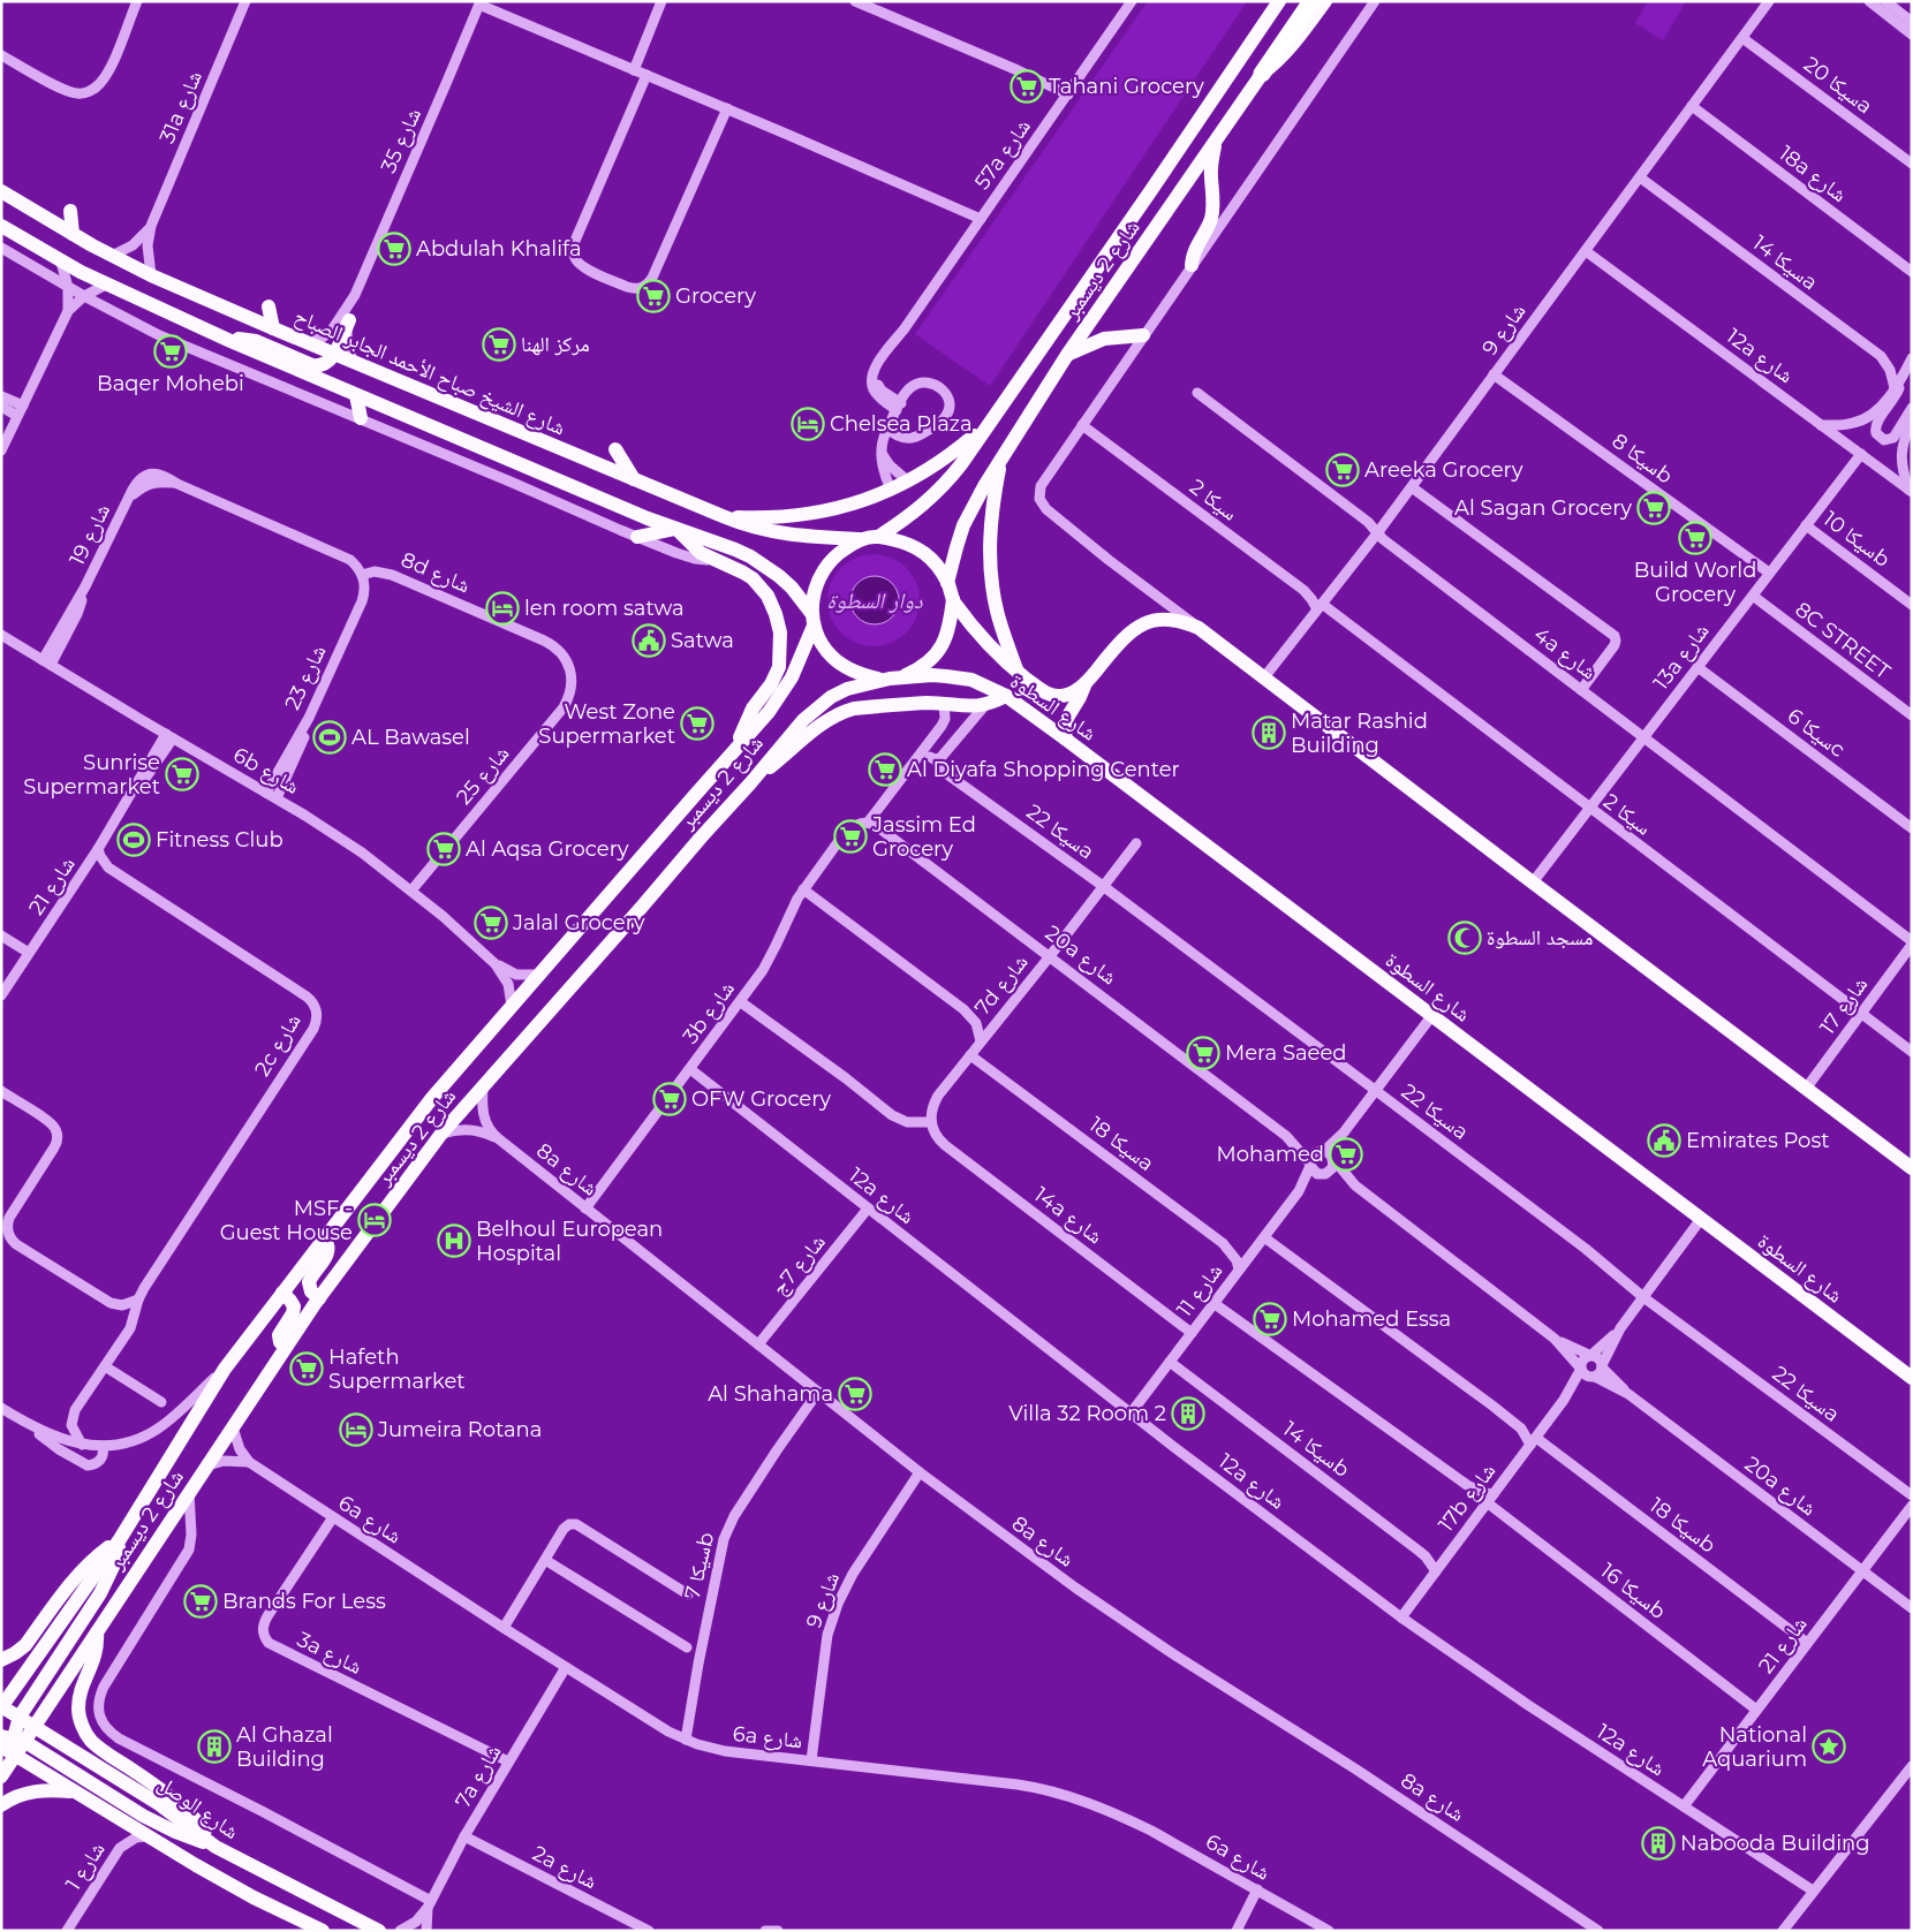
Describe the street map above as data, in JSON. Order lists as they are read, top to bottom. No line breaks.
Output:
{"streets":{"main road":["شارع 2 ديسمبر","شارع الشيخ صباح الأحمد الجابر الصباح","شارع السطوة","شارع الوصل"],"street":["سيكا 20a","31a شارع","شارع 35","57a شارع","18a شارع","سيكا 14a","شارع 9","12a شارع","سيكا 8b","سيكا 2","شارع 19","سيكا 10b","8d شارع","8C STREET","4a شارع","13a شارع","شارع 23","سيكا 6c","6b شارع","شارع 25","سيكا 22a","شارع 21","20a شارع","7d شارع","شارع 17","3b شارع","2c شارع","سيكا 18a","8a شارع","14a شارع","شارع 7ج","شارع 11","سيكا 14b","17b شارع","6a شارع","سيكا 18b","سيكا 7b","سيكا 16b","3a شارع","7a شارع","شارع 1","2a شارع"]},"crossings":[["سيكا 20a","شارع 9"],["31a شارع","شارع الشيخ صباح الأحمد الجابر الصباح"],["شارع 35","شارع الشيخ صباح الأحمد الجابر الصباح"],["18a شارع","شارع 9"],["سيكا 14a","شارع 9"],["شارع 2 ديسمبر","شارع الشيخ صباح الأحمد الجابر الصباح"],["شارع 2 ديسمبر","شارع السطوة"],["شارع 2 ديسمبر","6b شارع"],["شارع 2 ديسمبر","8a شارع"],["شارع 2 ديسمبر","6a شارع"],["شارع 2 ديسمبر","شارع الوصل"],["شارع 9","12a شارع"],["شارع 9","سيكا 8b"],["شارع 9","سيكا 2"],["شارع 9","4a شارع"],["شارع 9","شارع السطوة"],["شارع 9","8a شارع"],["شارع 9","6a شارع"],["12a شارع","13a شارع"],["12a شارع","شارع 21"],["12a شارع","3b شارع"],["12a شارع","شارع 7ج"],["12a شارع","شارع 11"],["12a شارع","17b شارع"],["شارع الشيخ صباح الأحمد الجابر الصباح","شارع السطوة"],["سيكا 8b","13a شارع"],["سيكا 2","13a شارع"],["سيكا 2","شارع السطوة"],["سيكا 2","شارع 17"],["شارع 19","8d شارع"],["شارع 19","شارع 23"],["شارع 19","6b شارع"],["سيكا 10b","13a شارع"],["8d شارع","شارع 23"],["8d شارع","شارع 25"],["8C STREET","13a شارع"],["4a شارع","13a شارع"],["4a شارع","شارع 17"],["13a شارع","شارع السطوة"],["13a شارع","سيكا 6c"],["شارع 23","6b شارع"],["شارع السطوة","شارع 17"],["6b شارع","شارع 25"],["6b شارع","شارع 21"],["سيكا 22a","7d شارع"],["شارع 21","20a شارع"],["شارع 21","2c شارع"],["شارع 21","سيكا 18b"],["شارع 21","سيكا 16b"],["20a شارع","7d شارع"],["20a شارع","3b شارع"],["20a شارع","شارع 11"],["20a شارع","17b شارع"],["7d شارع","سيكا 18a"],["7d شارع","14a شارع"],["3b شارع","8a شارع"],["سيكا 18a","شارع 11"],["8a شارع","شارع 7ج"],["8a شارع","سيكا 7b"],["14a شارع","شارع 11"],["شارع 11","سيكا 14b"],["شارع 11","سيكا 18b"],["شارع 11","سيكا 16b"],["سيكا 14b","17b شارع"],["17b شارع","سيكا 18b"],["17b شارع","سيكا 16b"],["6a شارع","سيكا 7b"],["6a شارع","3a شارع"],["6a شارع","7a شارع"],["3a شارع","7a شارع"],["7a شارع","2a شارع"]],"water":["دوار السطوة"],"places":{"supermarket":["Tahani Grocery","Abdulah Khalifa","Grocery","مركز الهنا","Baqer Mohebi","Areeka Grocery","Al Sagan Grocery","Build World Grocery","West Zone Supermarket","Al Diyafa Shopping Center","Sunrise Supermarket","Jassim Ed Grocery","Al Aqsa Grocery","Jalal Grocery","Mera Saeed","OFW Grocery","Mohamed","Mohamed Essa","Hafeth Supermarket","Al Shahama","Brands For Less"],"hotel":["Chelsea Plaza","len room satwa","MSF - Guest House","Jumeira Rotana"],"public building":["Satwa","Emirates Post"],"building":["Matar Rashid Building","Villa 32 Room 2","Al Ghazal Building","Nabooda Building"],"sports":["AL Bawasel","Fitness Club"],"mosque":["مسجد السطوة"],"hospital":["Belhoul European Hospital"],"place":["National Aquarium"]}}
